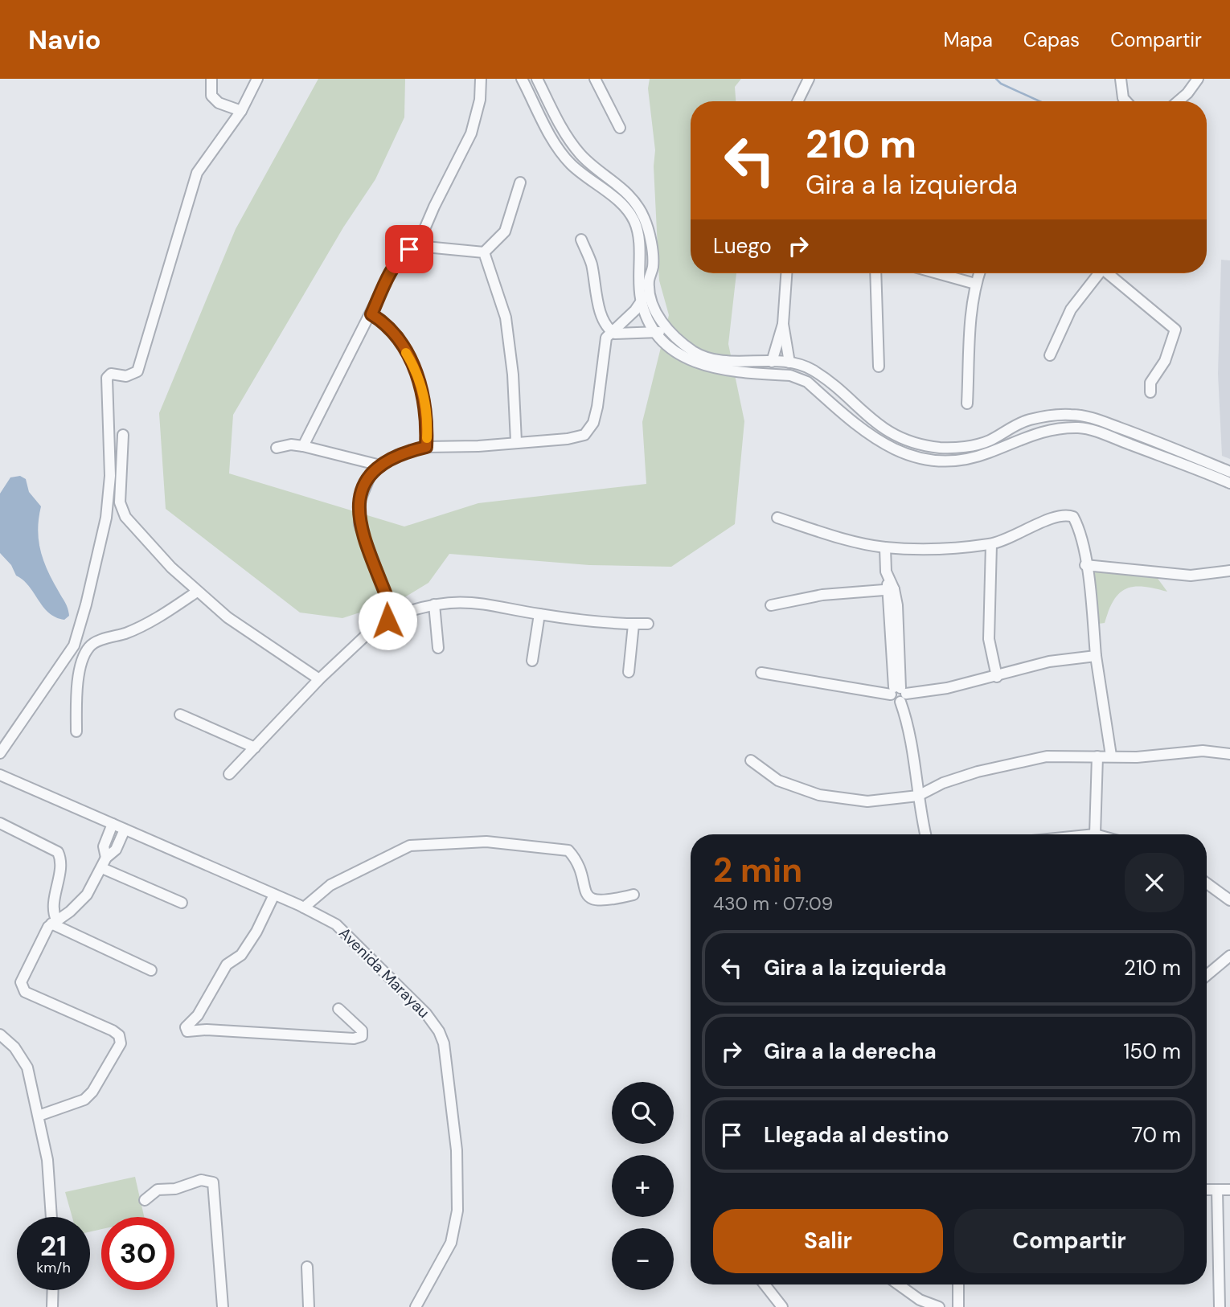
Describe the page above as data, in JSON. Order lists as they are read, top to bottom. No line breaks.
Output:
{"streets":{"street":["Avenida Marayau"]},"page":{"header":"Navio","nav":["Mapa","Capas","Compartir"],"turn":["210 m","Gira a la izquierda"],"then":"Luego","heading":["2 min","430 m · 07:09"],"list":[{"name":"Gira a la izquierda","value":"210 m"},{"name":"Gira a la derecha","value":"150 m"},{"name":"Llegada al destino","value":"70 m"}],"map_buttons":["+","−"],"buttons":["Salir","Compartir"],"speed":"21 km/h","limit":"30"}}
